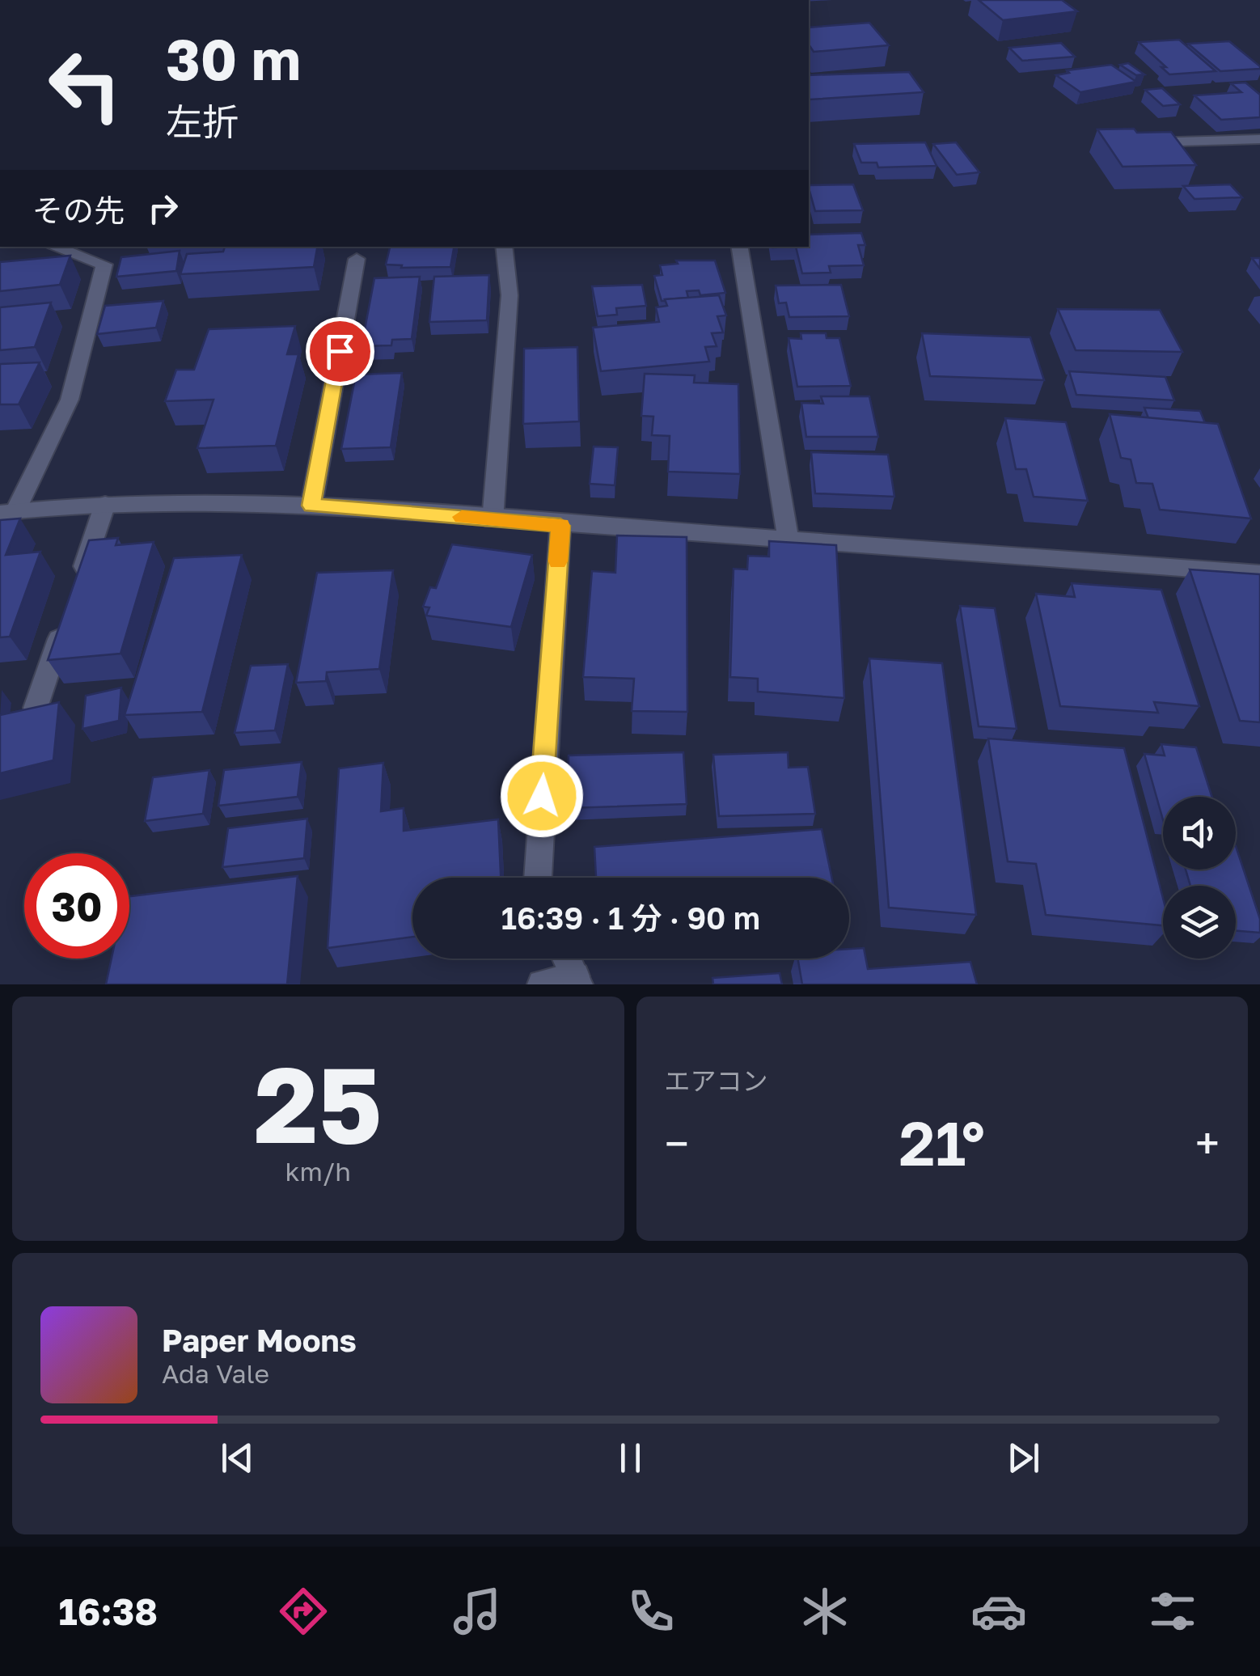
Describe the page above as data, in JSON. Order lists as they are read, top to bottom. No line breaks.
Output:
{"page":{"turn":["30 m","左折"],"then":"その先","limit":"30","trip":"16:39 · 1 分 · 90 m","tile":[["25","km/h"],"エアコン"],"heat":["−","21°","+"],"song":["Paper Moons","Ada Vale"],"tabs":"16:38"}}
